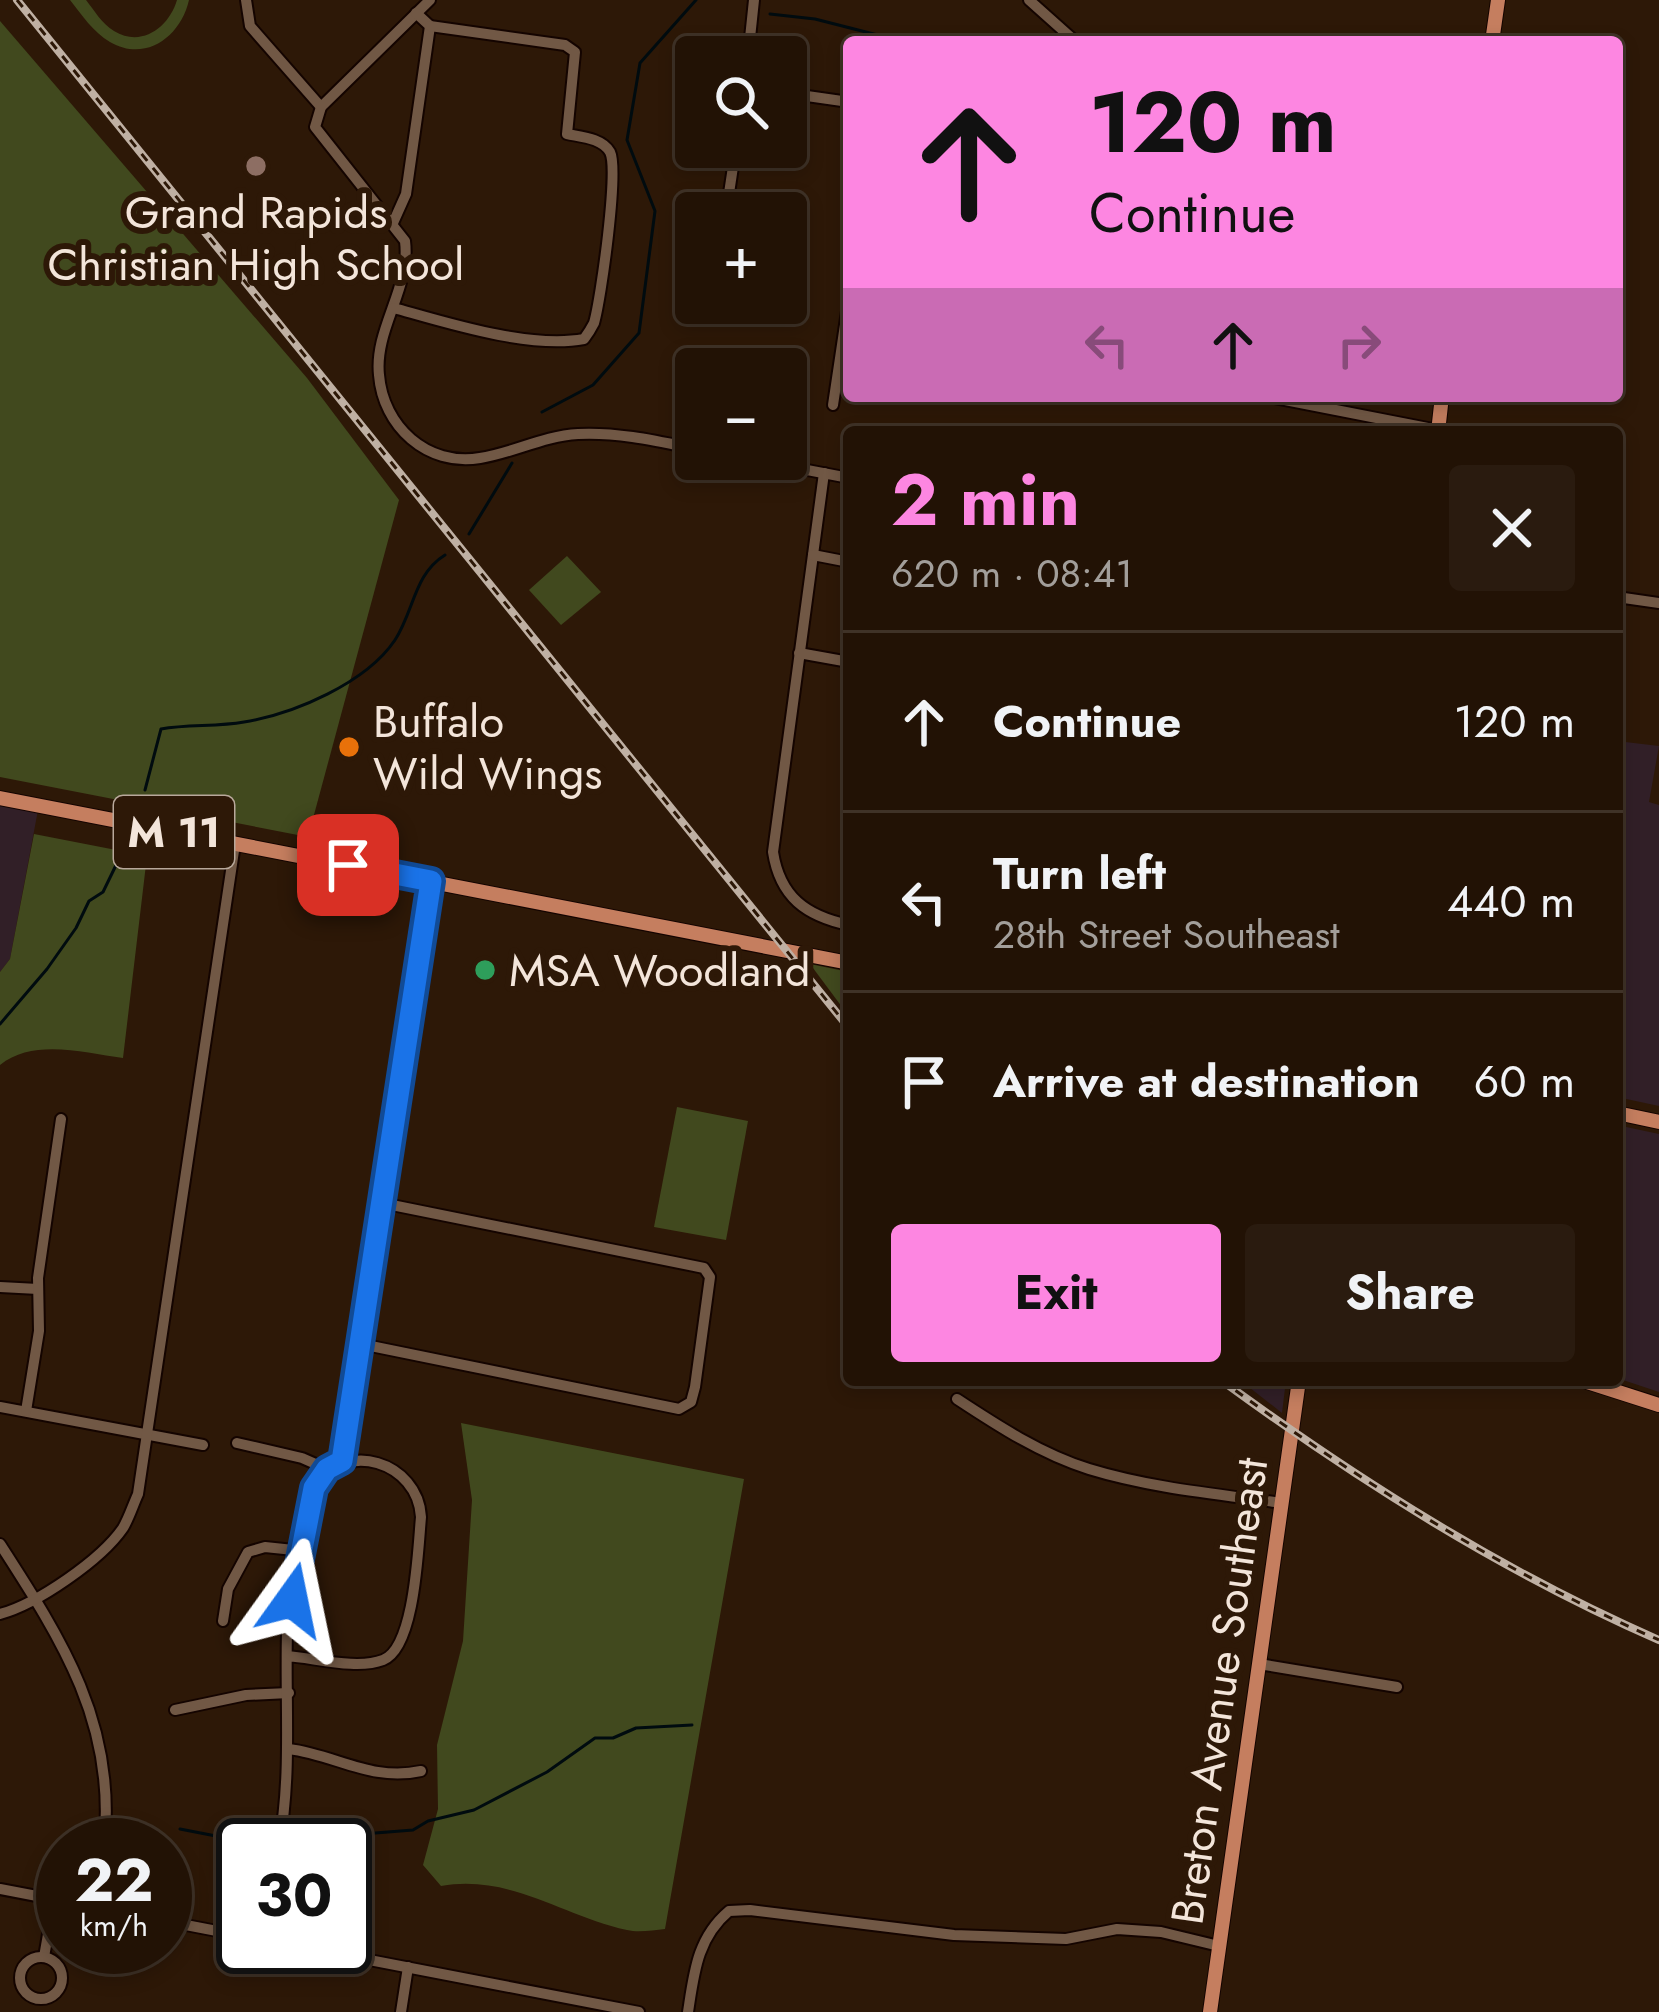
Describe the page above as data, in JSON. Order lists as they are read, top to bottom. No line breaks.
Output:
{"streets":{"main road":["M 11","Breton Avenue Southeast"]},"places":["Grand Rapids Christian High School","Buffalo Wild Wings","MSA Woodland"],"page":{"map_buttons":["+","−"],"turn":["120 m","Continue"],"heading":["2 min","620 m · 08:41"],"list":[{"name":"Continue","value":"120 m"},{"name":"Turn left","note":"28th Street Southeast","value":"440 m"},{"name":"Arrive at destination","value":"60 m"}],"buttons":["Exit","Share"],"speed":"22 km/h","limit":"30"}}
